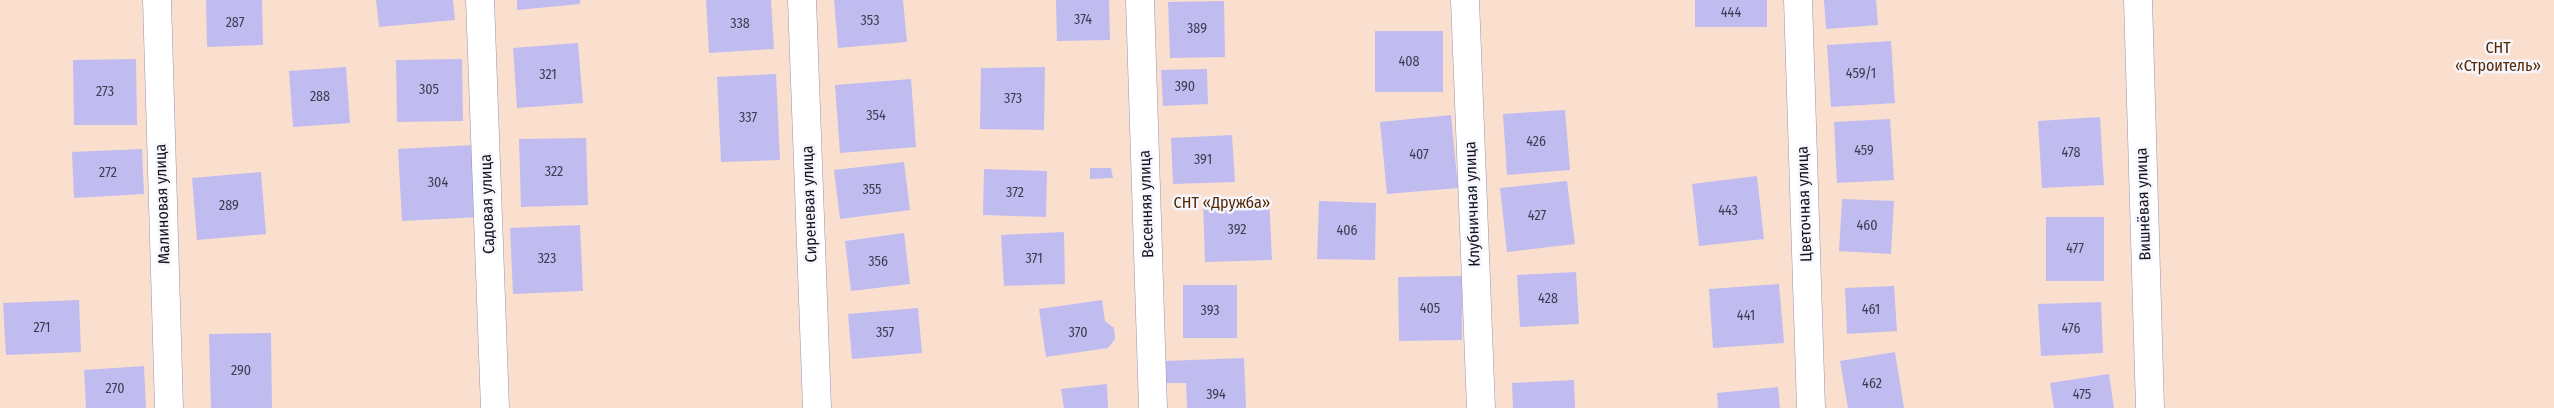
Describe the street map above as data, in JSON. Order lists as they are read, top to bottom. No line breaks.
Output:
{"streets":{"street":["Малиновая улица","Садовая улица","Сиреневая улица","Весенняя улица","Клубничная улица","Цветочная улица","Вишнёвая улица"]},"parks":["СНТ «Строитель»","СНТ «Дружба»"],"house_numbers":["444","374","353","287","338","389","408","459/1","321","390","305","273","288","373","354","337","426","459","478","407","391","322","272","304","355","372","289","443","427","460","392","406","477","323","371","356","428","405","461","393","441","271","476","357","370","290","462","270","394","475"]}
